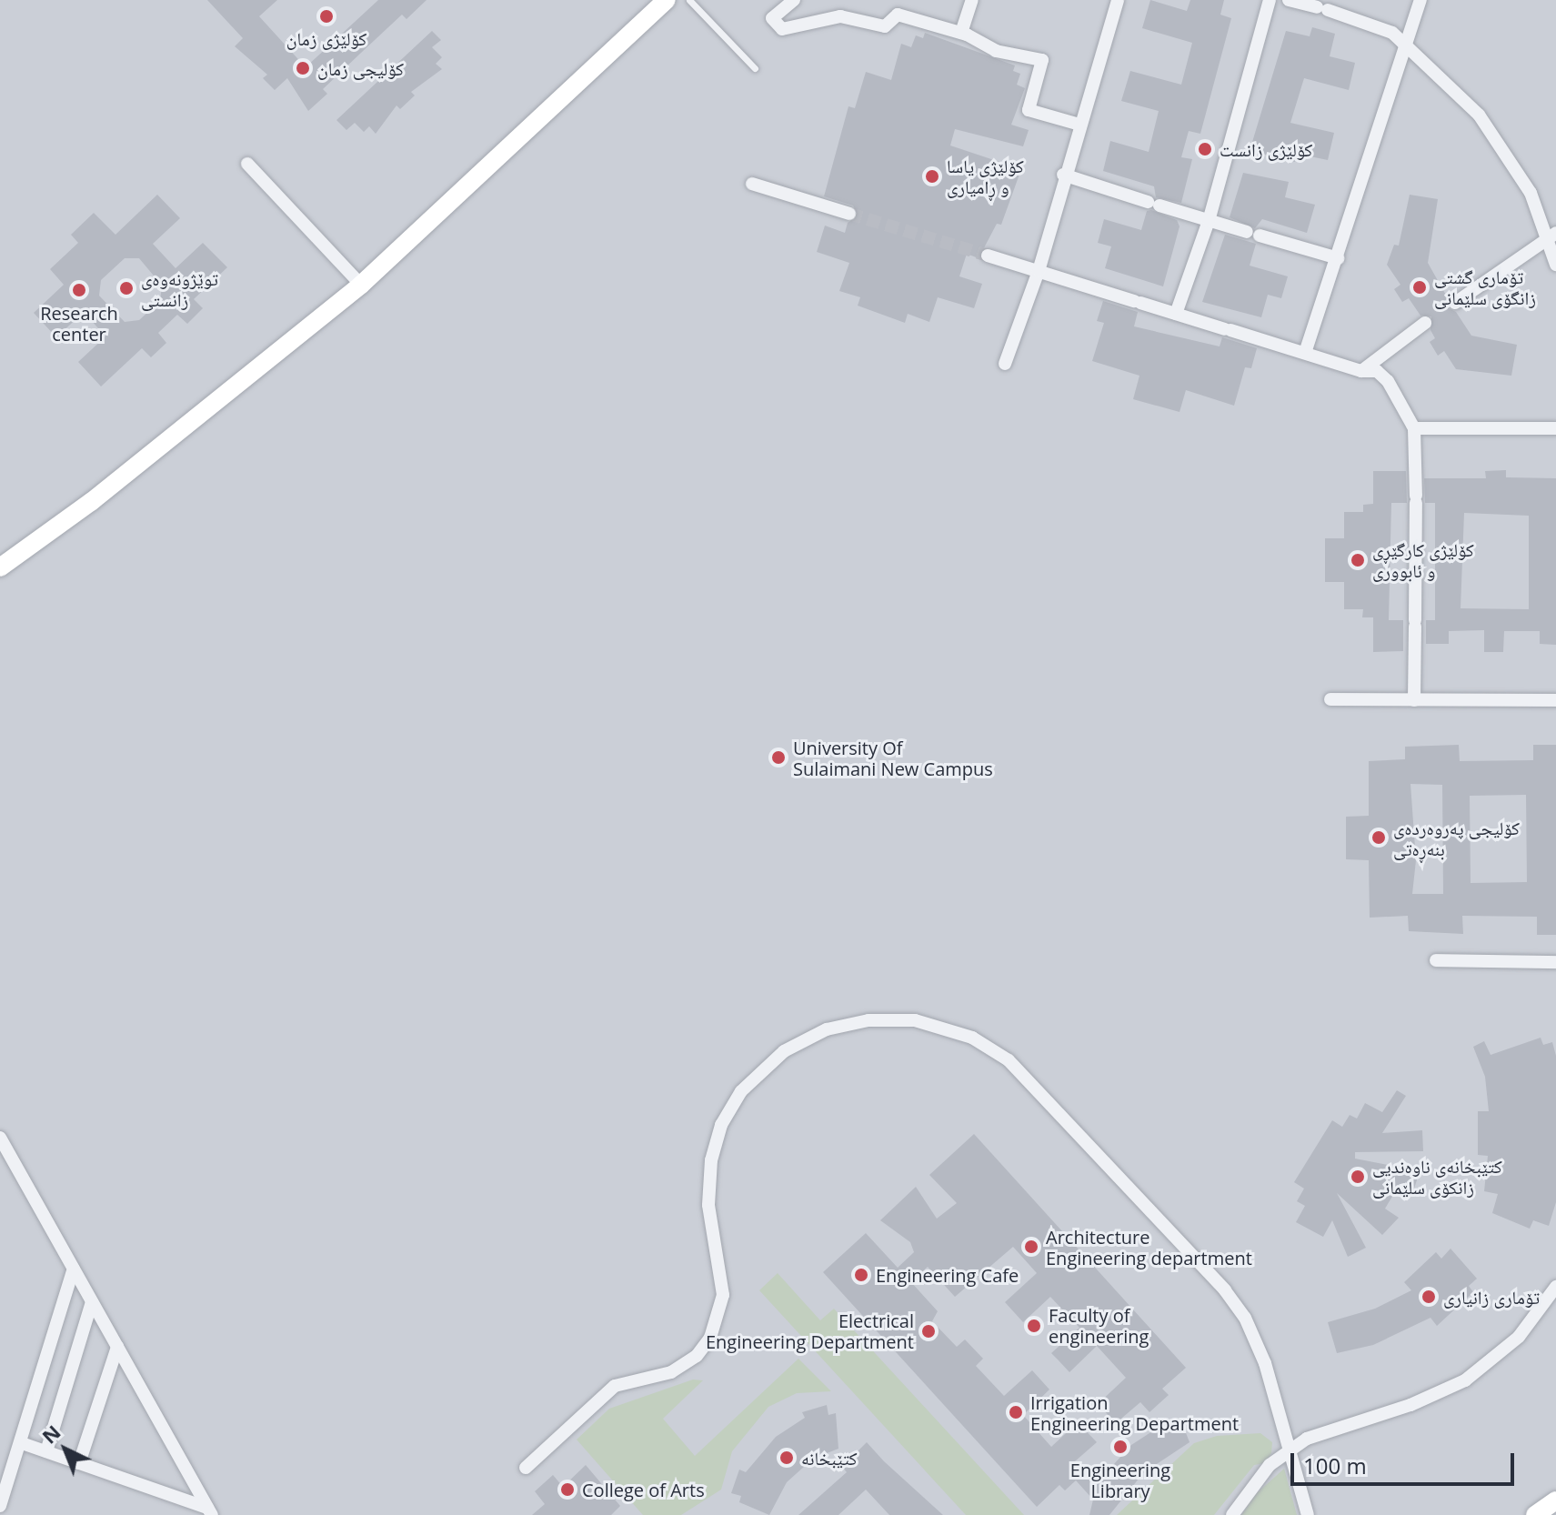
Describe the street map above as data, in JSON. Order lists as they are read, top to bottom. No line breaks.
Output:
{"places":["کۆلێژی زمان","کۆلیجی زمان","کۆلێژی زانست","کۆلێژی یاسا و ڕامیاری","تۆماری گشتی زانگۆی سلێمانی","توێژونەوەی زانستی","Research center","كۆلێژی كارگێڕی و ئابووری","University Of Sulaimani New Campus","کۆلیجی پەروەردەی بنەڕەتی","کتێبخانەی ناوەندیی زانکۆی سلێمانی","Architecture Engineering department","Engineering Cafe","تۆماری زانیاری","Faculty of engineering","Electrical Engineering Department","Irrigation Engineering Department","Engineering Library","کتێبخانە","College of Arts"],"scale_bar":"100 m","north":"top left"}
